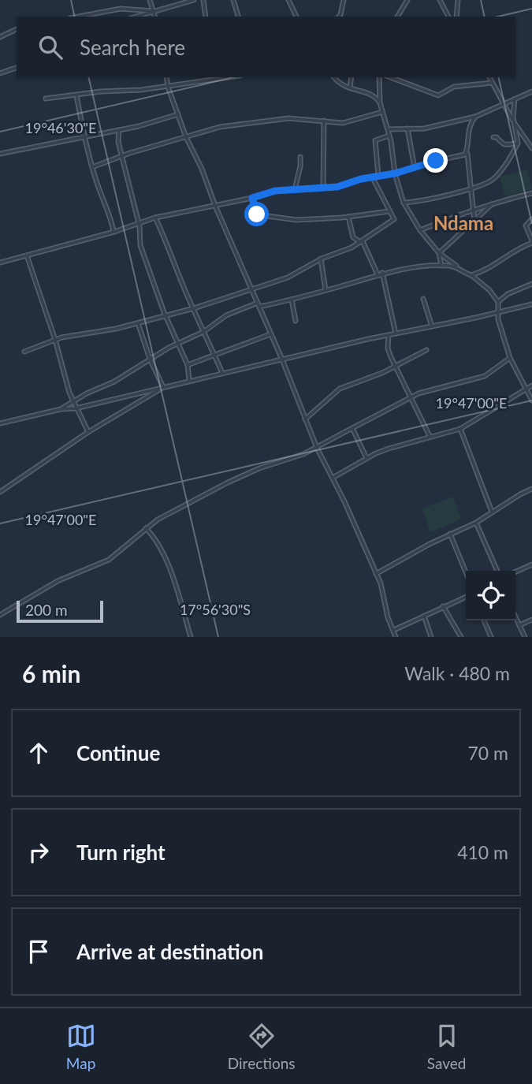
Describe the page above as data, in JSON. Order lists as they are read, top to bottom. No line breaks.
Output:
{"districts":["Ndama"],"scale_bar":"200 m","page":{"search":"Search here","scale":"200 m","heading":["6 min","Walk · 480 m"],"list":[["Continue","70 m"],["Turn right","410 m"],"Arrive at destination"],"nav":["Map","Directions","Saved"]},"coordinates":["19°46'30\"E","19°47'00\"E","17°56'30\"S"]}
